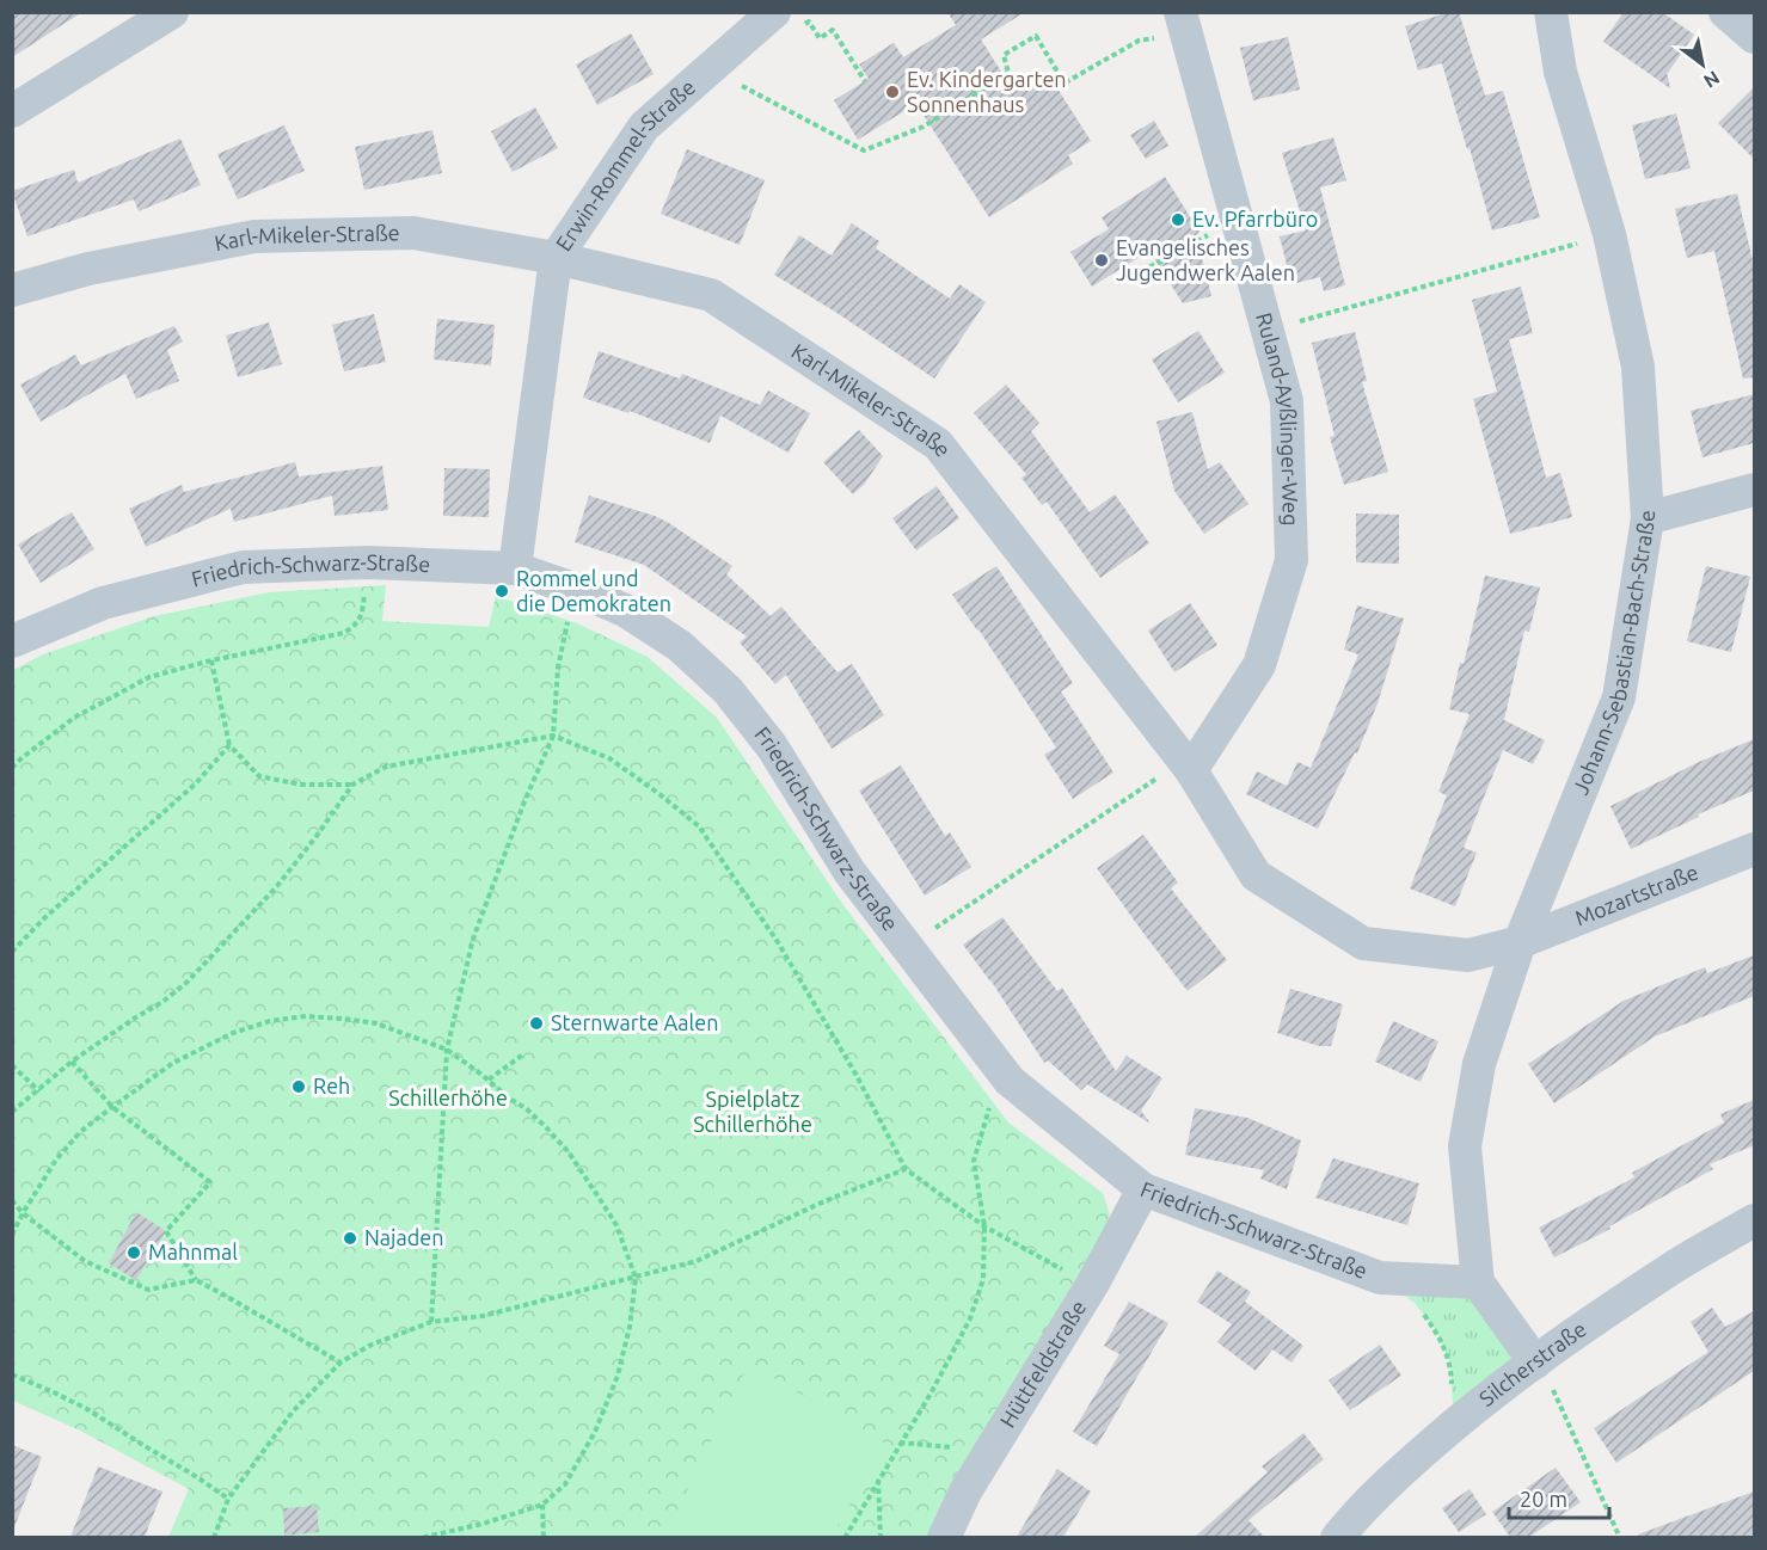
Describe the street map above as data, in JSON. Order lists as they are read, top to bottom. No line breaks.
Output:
{"streets":{"street":["Erwin-Rommel-Straße","Karl-Mikeler-Straße","Ruland-Ayßlinger-Weg","Friedrich-Schwarz-Straße","Johann-Sebastian-Bach-Straße","Mozartstraße","Hüttfeldstraße","Silcherstraße"]},"crossings":[["Erwin-Rommel-Straße","Karl-Mikeler-Straße"],["Erwin-Rommel-Straße","Friedrich-Schwarz-Straße"],["Karl-Mikeler-Straße","Ruland-Ayßlinger-Weg"],["Karl-Mikeler-Straße","Johann-Sebastian-Bach-Straße"],["Karl-Mikeler-Straße","Mozartstraße"],["Friedrich-Schwarz-Straße","Johann-Sebastian-Bach-Straße"],["Friedrich-Schwarz-Straße","Hüttfeldstraße"],["Johann-Sebastian-Bach-Straße","Mozartstraße"]],"parks":["Schillerhöhe","Spielplatz Schillerhöhe"],"places":["Ev. Kindergarten Sonnenhaus","Ev. Pfarrbüro","Evangelisches Jugendwerk Aalen","Rommel und die Demokraten","Sternwarte Aalen","Reh","Najaden","Mahnmal"],"scale_bar":"20 m","north":"bottom right"}
